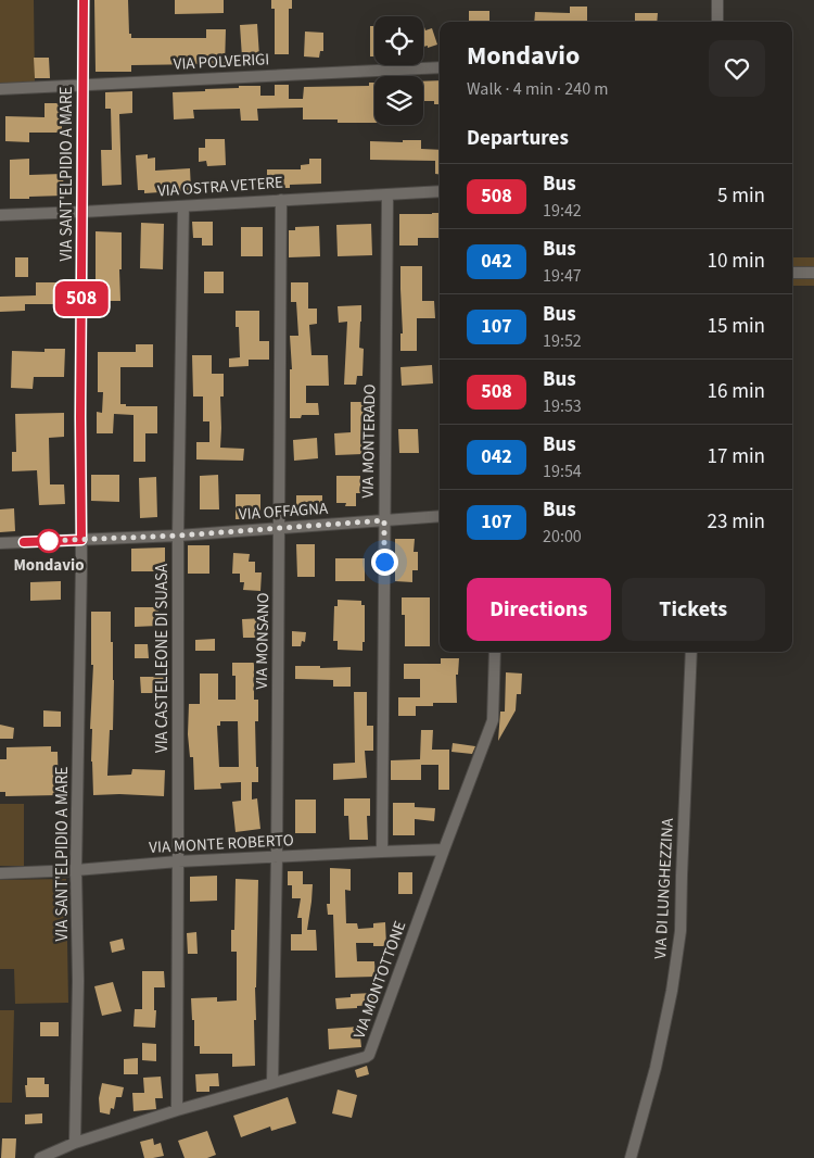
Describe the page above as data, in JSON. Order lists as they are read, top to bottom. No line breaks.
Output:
{"streets":{"street":["VIA POLVERIGI","VIA SANT'ELPIDIO A MARE","VIA OSTRA VETERE","VIA MONTERADO","VIA OFFAGNA","VIA MONSANO","VIA CASTELLEONE DI SUASA","VIA MONTE ROBERTO","VIA DI LUNGHEZZINA","VIA MONTOTTONE"]},"crossings":[["VIA POLVERIGI","VIA SANT'ELPIDIO A MARE"],["VIA SANT'ELPIDIO A MARE","VIA OSTRA VETERE"],["VIA SANT'ELPIDIO A MARE","VIA OFFAGNA"],["VIA SANT'ELPIDIO A MARE","VIA MONTE ROBERTO"],["VIA SANT'ELPIDIO A MARE","VIA MONTOTTONE"],["VIA OSTRA VETERE","VIA MONTERADO"],["VIA OSTRA VETERE","VIA MONSANO"],["VIA OSTRA VETERE","VIA CASTELLEONE DI SUASA"],["VIA MONTERADO","VIA OFFAGNA"],["VIA MONTERADO","VIA MONTE ROBERTO"],["VIA OFFAGNA","VIA MONSANO"],["VIA OFFAGNA","VIA CASTELLEONE DI SUASA"],["VIA MONSANO","VIA MONTE ROBERTO"],["VIA MONSANO","VIA MONTOTTONE"],["VIA CASTELLEONE DI SUASA","VIA MONTE ROBERTO"],["VIA CASTELLEONE DI SUASA","VIA MONTOTTONE"],["VIA MONTE ROBERTO","VIA MONTOTTONE"]],"places":["Mondavio"],"lines":["bus line 508"],"page":{"on_map":"508","heading":[["Mondavio","Walk · 4 min · 240 m"],"Departures"],"list":[{"mark":"508","name":"Bus","note":"19:42","value":"5 min"},{"mark":"042","name":"Bus","note":"19:47","value":"10 min"},{"mark":"107","name":"Bus","note":"19:52","value":"15 min"},{"mark":"508","name":"Bus","note":"19:53","value":"16 min"},{"mark":"042","name":"Bus","note":"19:54","value":"17 min"},{"mark":"107","name":"Bus","note":"20:00","value":"23 min"}],"buttons":["Directions","Tickets"]}}
